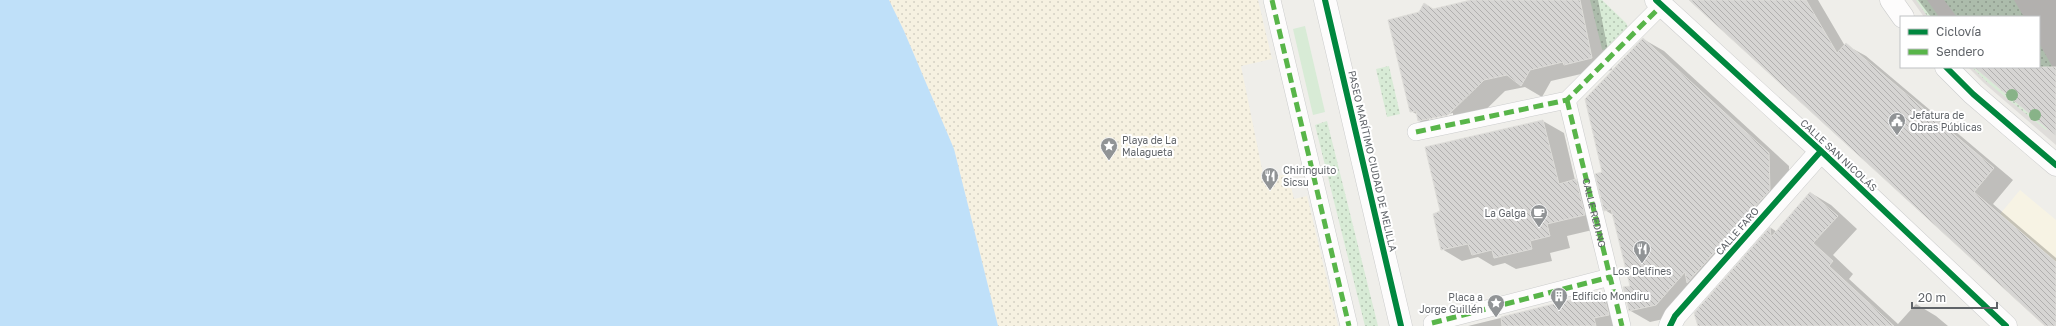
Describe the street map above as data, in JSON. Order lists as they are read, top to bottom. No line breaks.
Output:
{"streets":{"street":["CALLE SAN NICOLÁS","PASEO MARÍTIMO CIUDAD DE MELILLA","CALLE REDING","CALLE FARO"]},"crossings":[["CALLE SAN NICOLÁS","CALLE FARO"]],"places":{"public building":["Jefatura de Obras Públicas"],"place":["Playa de La Malagueta","Placa a Jorge Guillén"],"restaurant":["Chiringuito Sicsu","Los Delfines"],"cafe":["La Galga"],"building":["Edificio Mondiru"]},"legend":["Ciclovía","Sendero"],"scale_bar":"20 m"}
